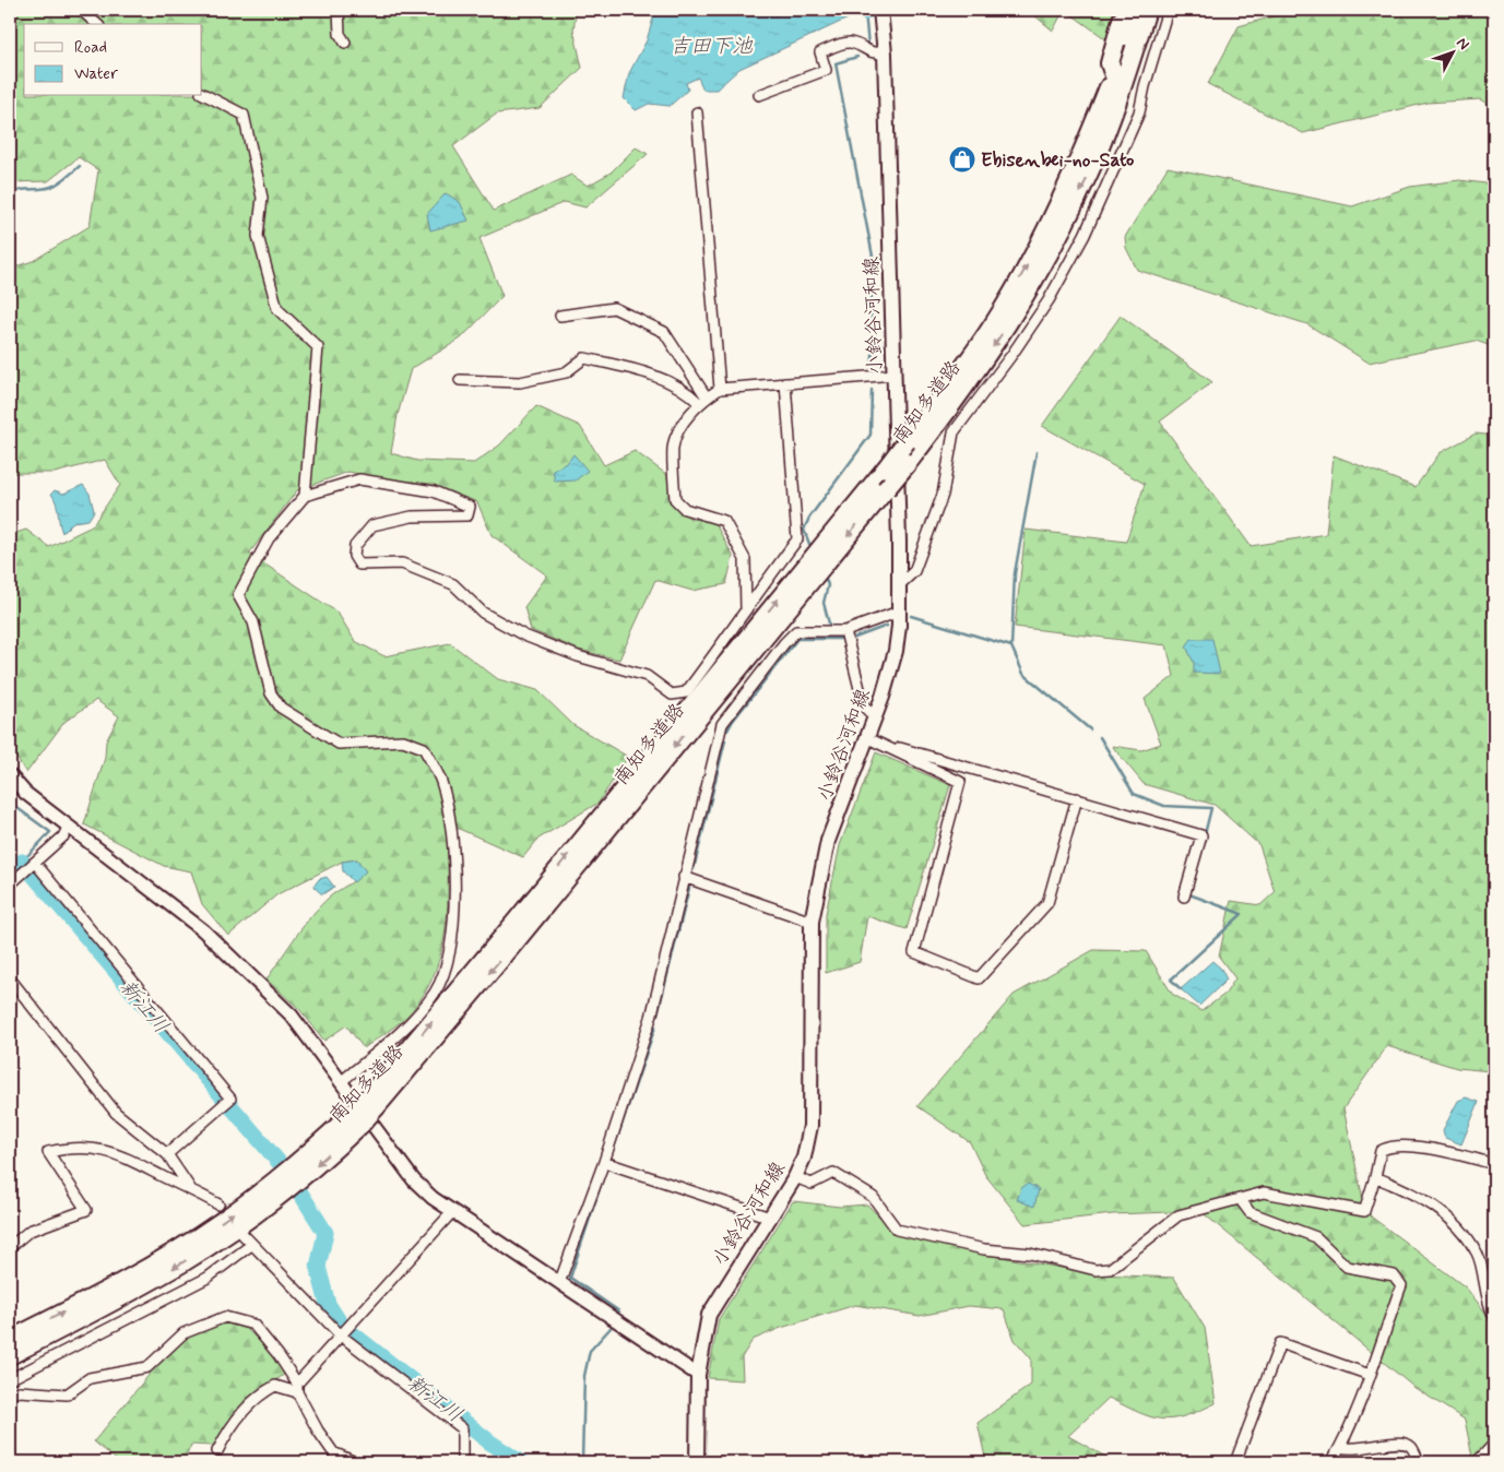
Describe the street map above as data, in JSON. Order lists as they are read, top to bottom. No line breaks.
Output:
{"streets":{"highway":["南知多道路"],"main road":["小鈴谷河和線"]},"water":["吉田下池","新江川"],"places":{"shop":["Ebisenbei-no-Sato"]},"legend":["Road","Water"],"north":"top right"}
